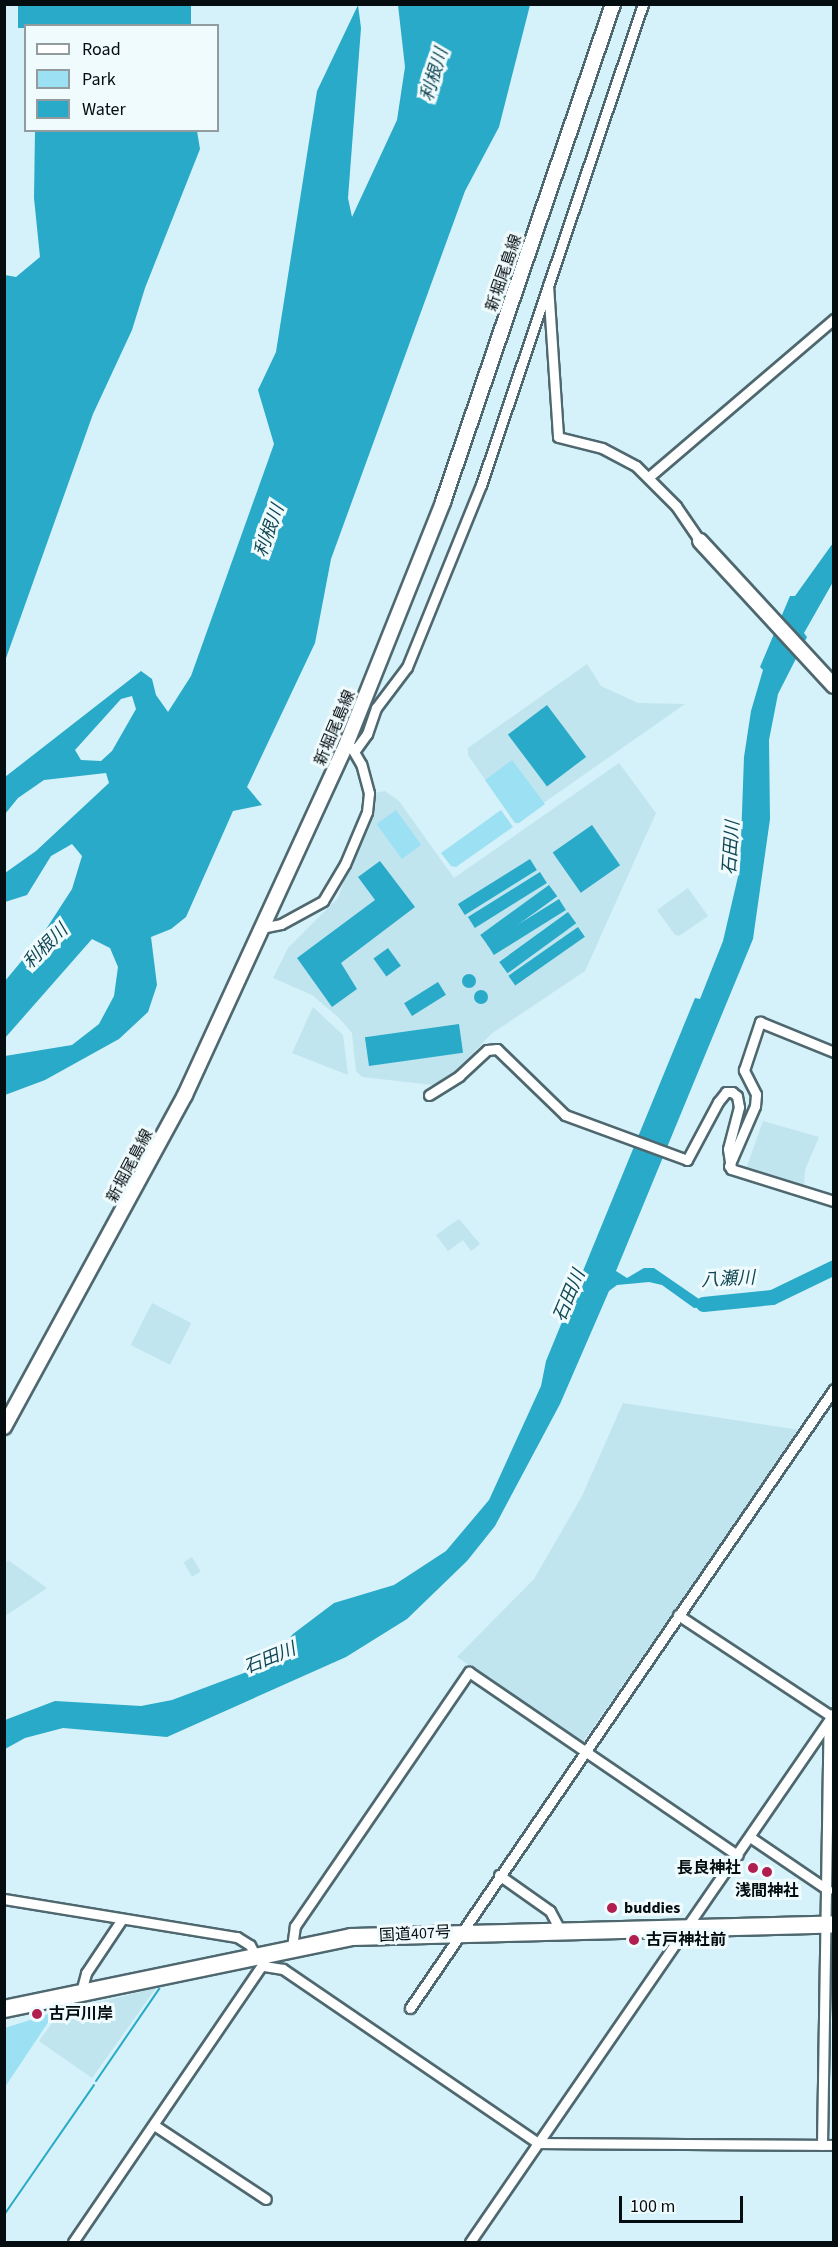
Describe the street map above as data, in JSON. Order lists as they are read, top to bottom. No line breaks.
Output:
{"streets":{"highway":["国道407号"],"main road":["新堀尾島線"]},"water":["利根川","石田川","八瀬川"],"places":["長良神社","浅間神社","buddies","古戸神社前","古戸川岸"],"legend":["Road","Park","Water"],"scale_bar":"100 m"}
